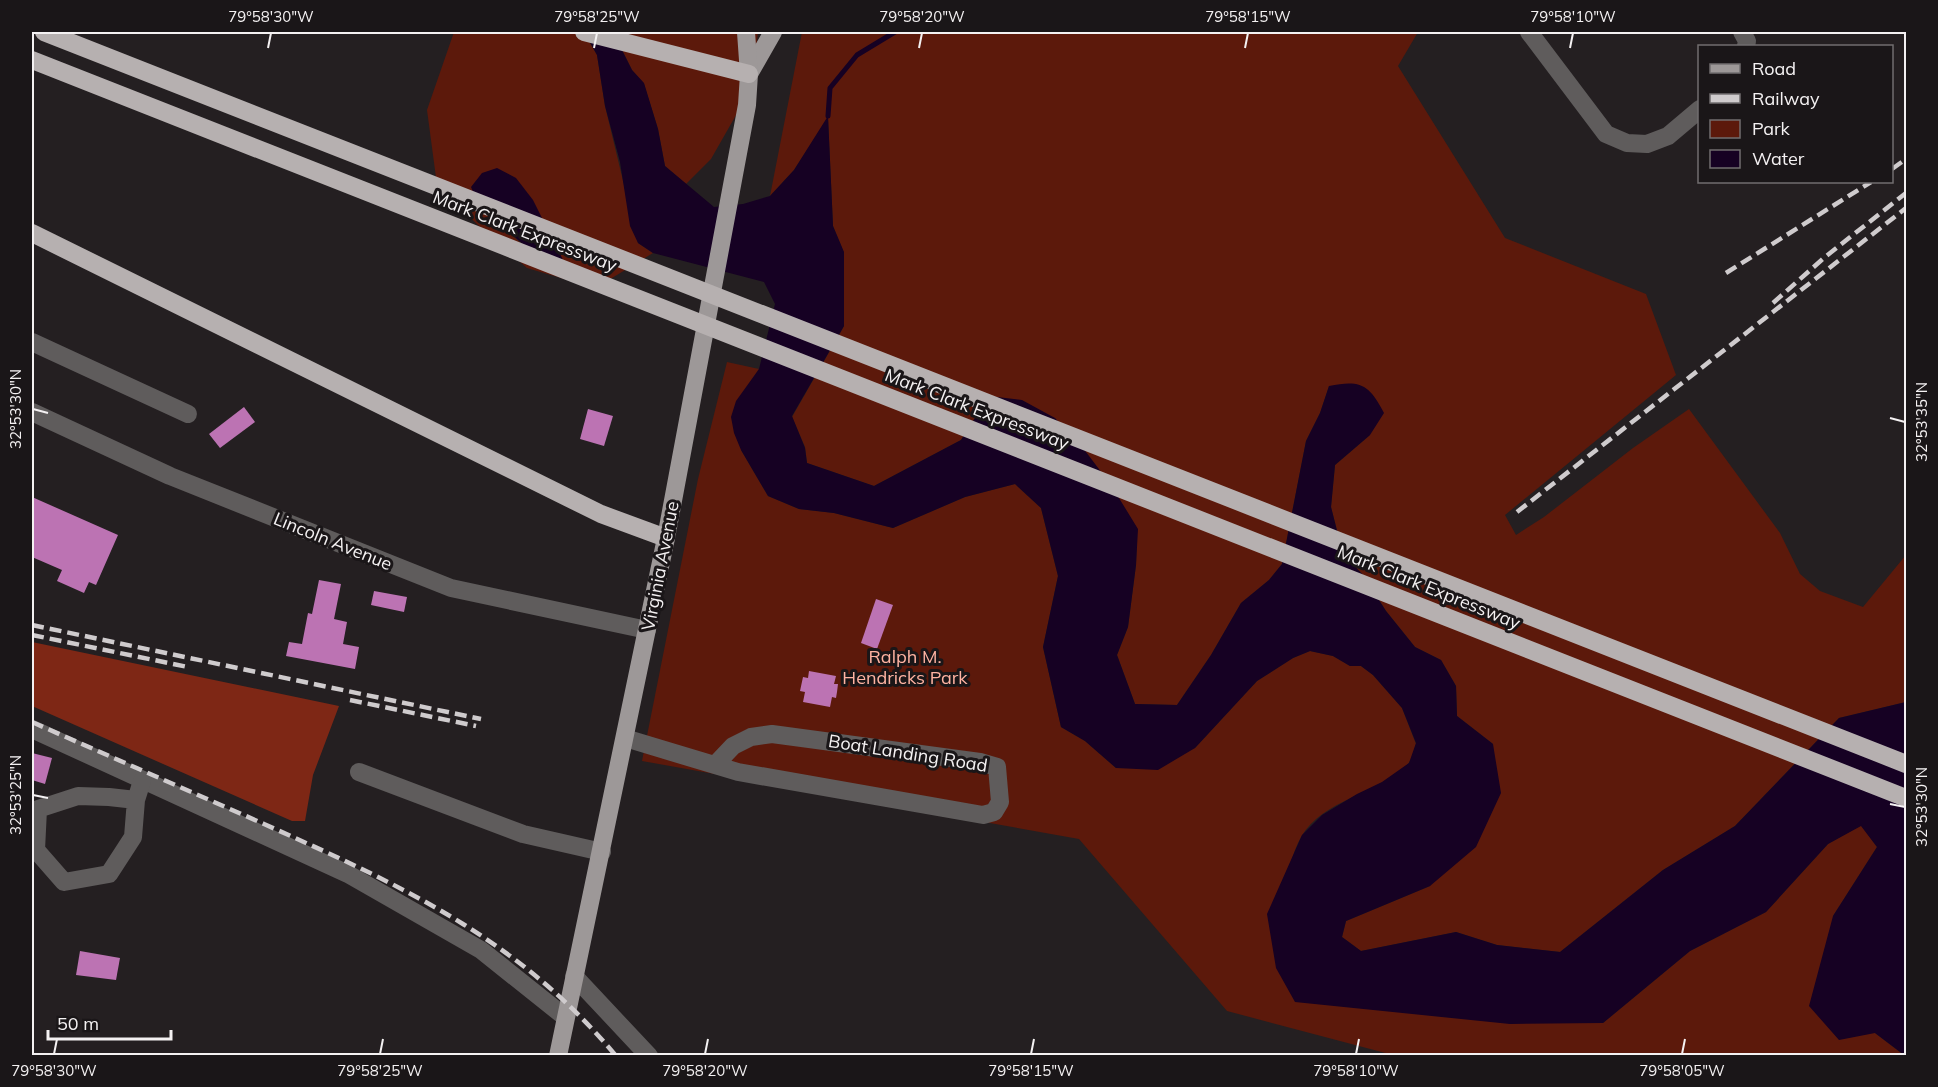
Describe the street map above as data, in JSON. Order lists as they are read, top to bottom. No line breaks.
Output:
{"streets":{"highway":["Mark Clark Expressway"],"main road":["Virginia Avenue"],"street":["Lincoln Avenue","Boat Landing Road"]},"crossings":[["Lincoln Avenue","Virginia Avenue"],["Virginia Avenue","Boat Landing Road"]],"parks":["Ralph M. Hendricks Park"],"legend":["Road","Railway","Park","Water"],"scale_bar":"50 m","coordinates":["79°58'30\"W","79°58'25\"W","79°58'20\"W","79°58'15\"W","79°58'10\"W","32°53'30\"N","32°53'35\"N","32°53'25\"N","79°58'05\"W"]}
